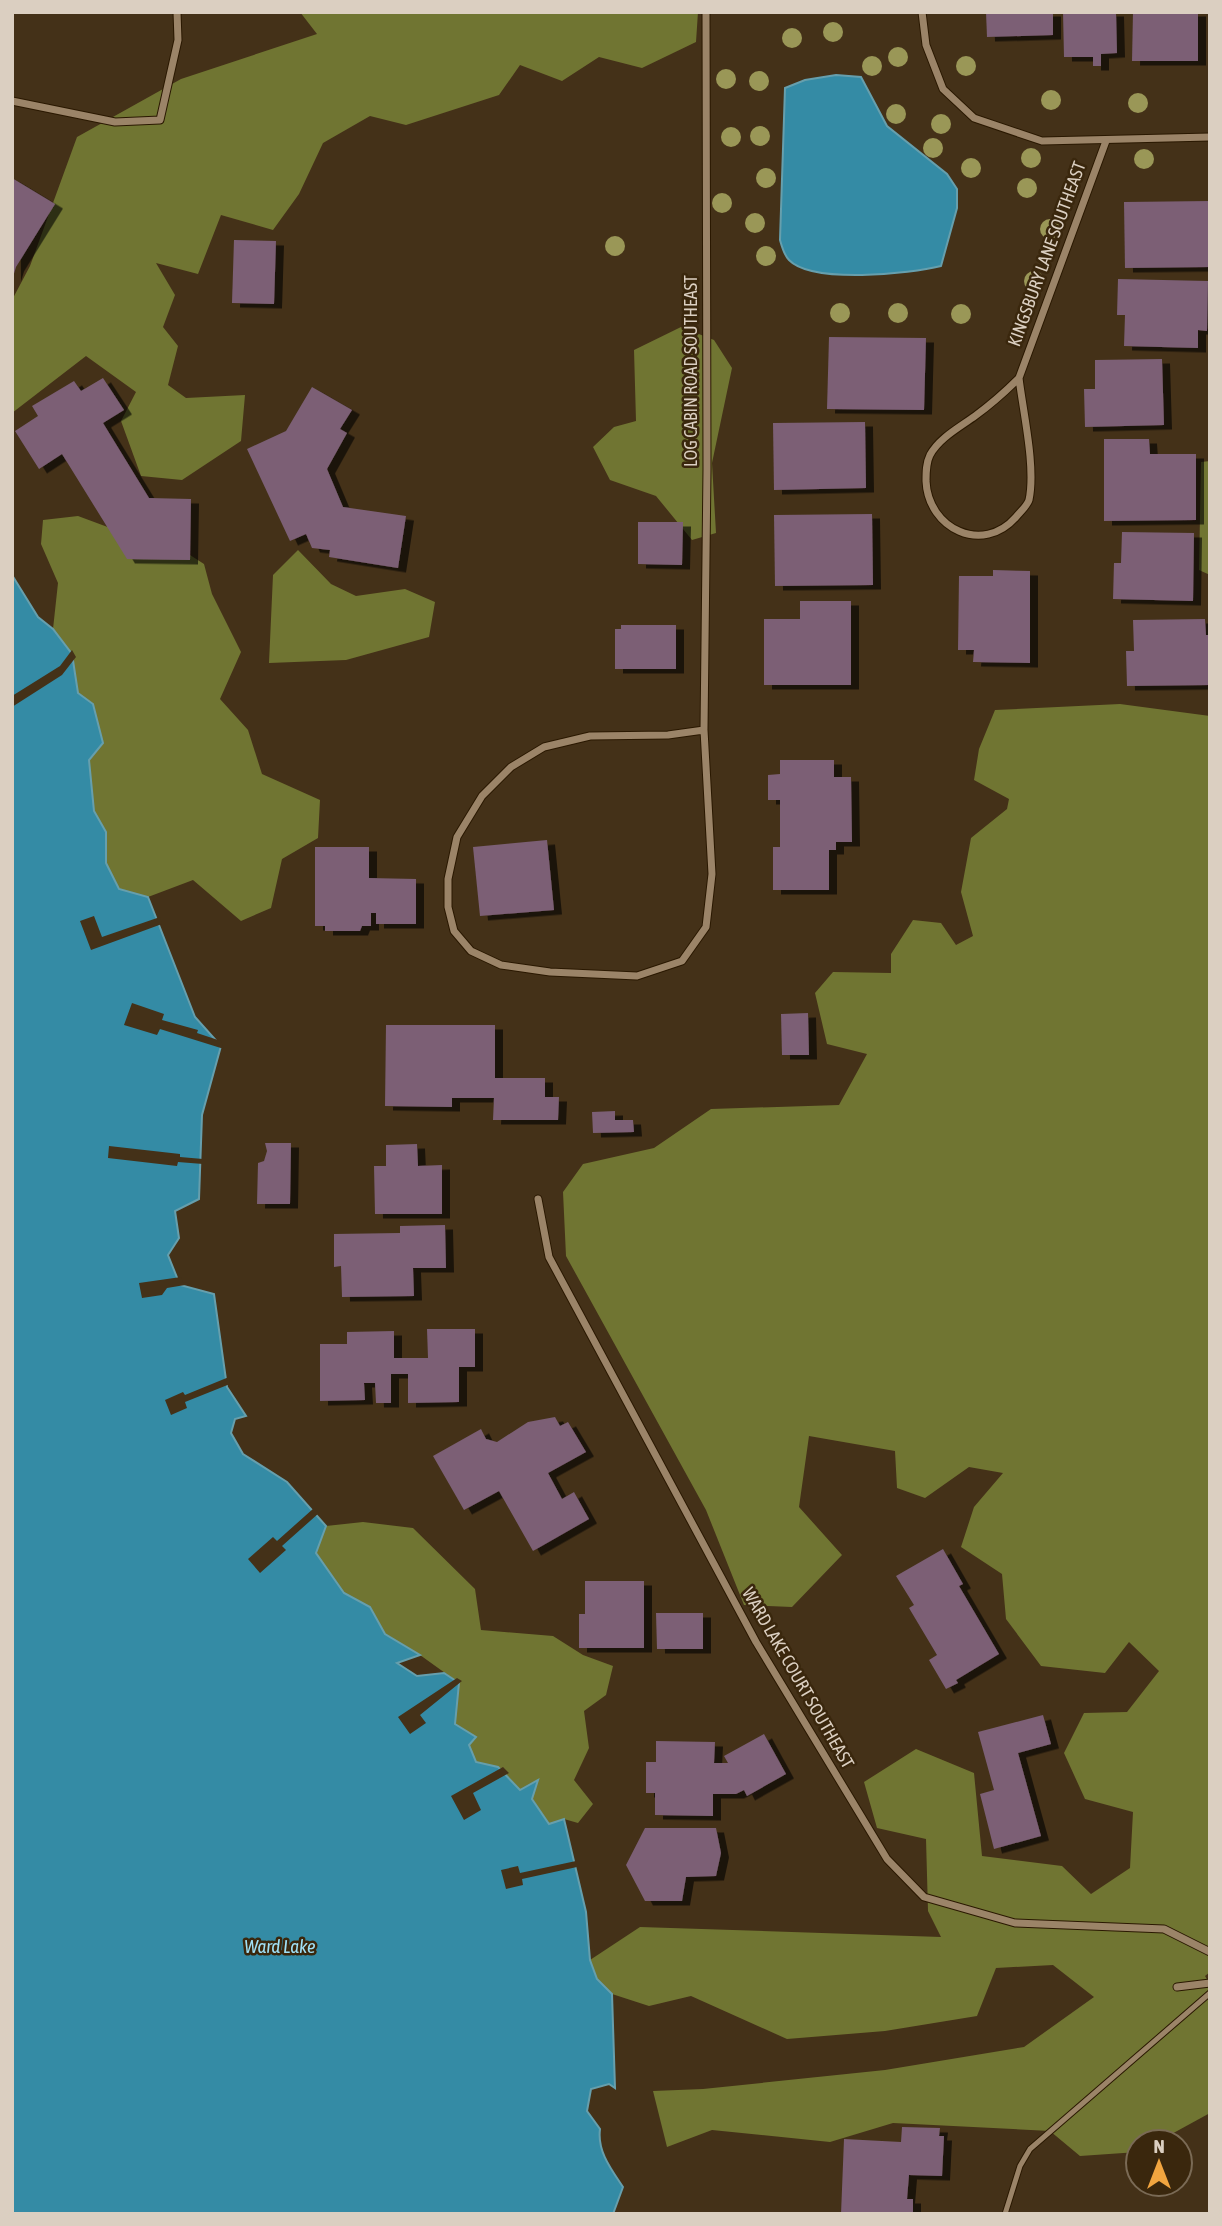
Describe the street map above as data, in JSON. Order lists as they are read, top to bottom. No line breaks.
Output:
{"streets":{"street":["KINGSBURY LANE SOUTHEAST","LOG CABIN ROAD SOUTHEAST","WARD LAKE COURT SOUTHEAST"]},"water":["Ward Lake"],"north":"top"}
